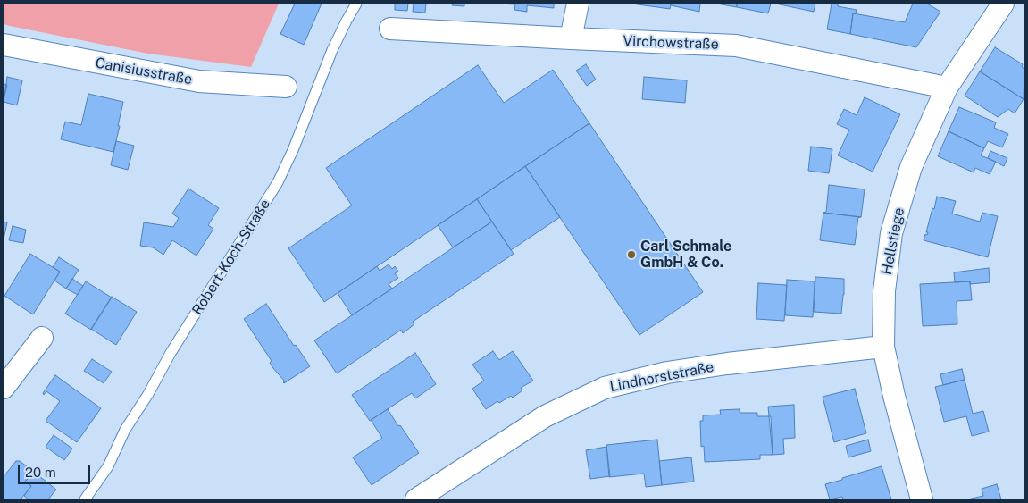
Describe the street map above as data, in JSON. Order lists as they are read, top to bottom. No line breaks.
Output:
{"streets":{"street":["Virchowstraße","Canisiusstraße","Hellstiege","Lindhorststraße"],"lane":["Robert-Koch-Straße"]},"crossings":[["Virchowstraße","Hellstiege"],["Hellstiege","Lindhorststraße"]],"places":["Carl Schmale GmbH & Co."],"scale_bar":"20 m"}
